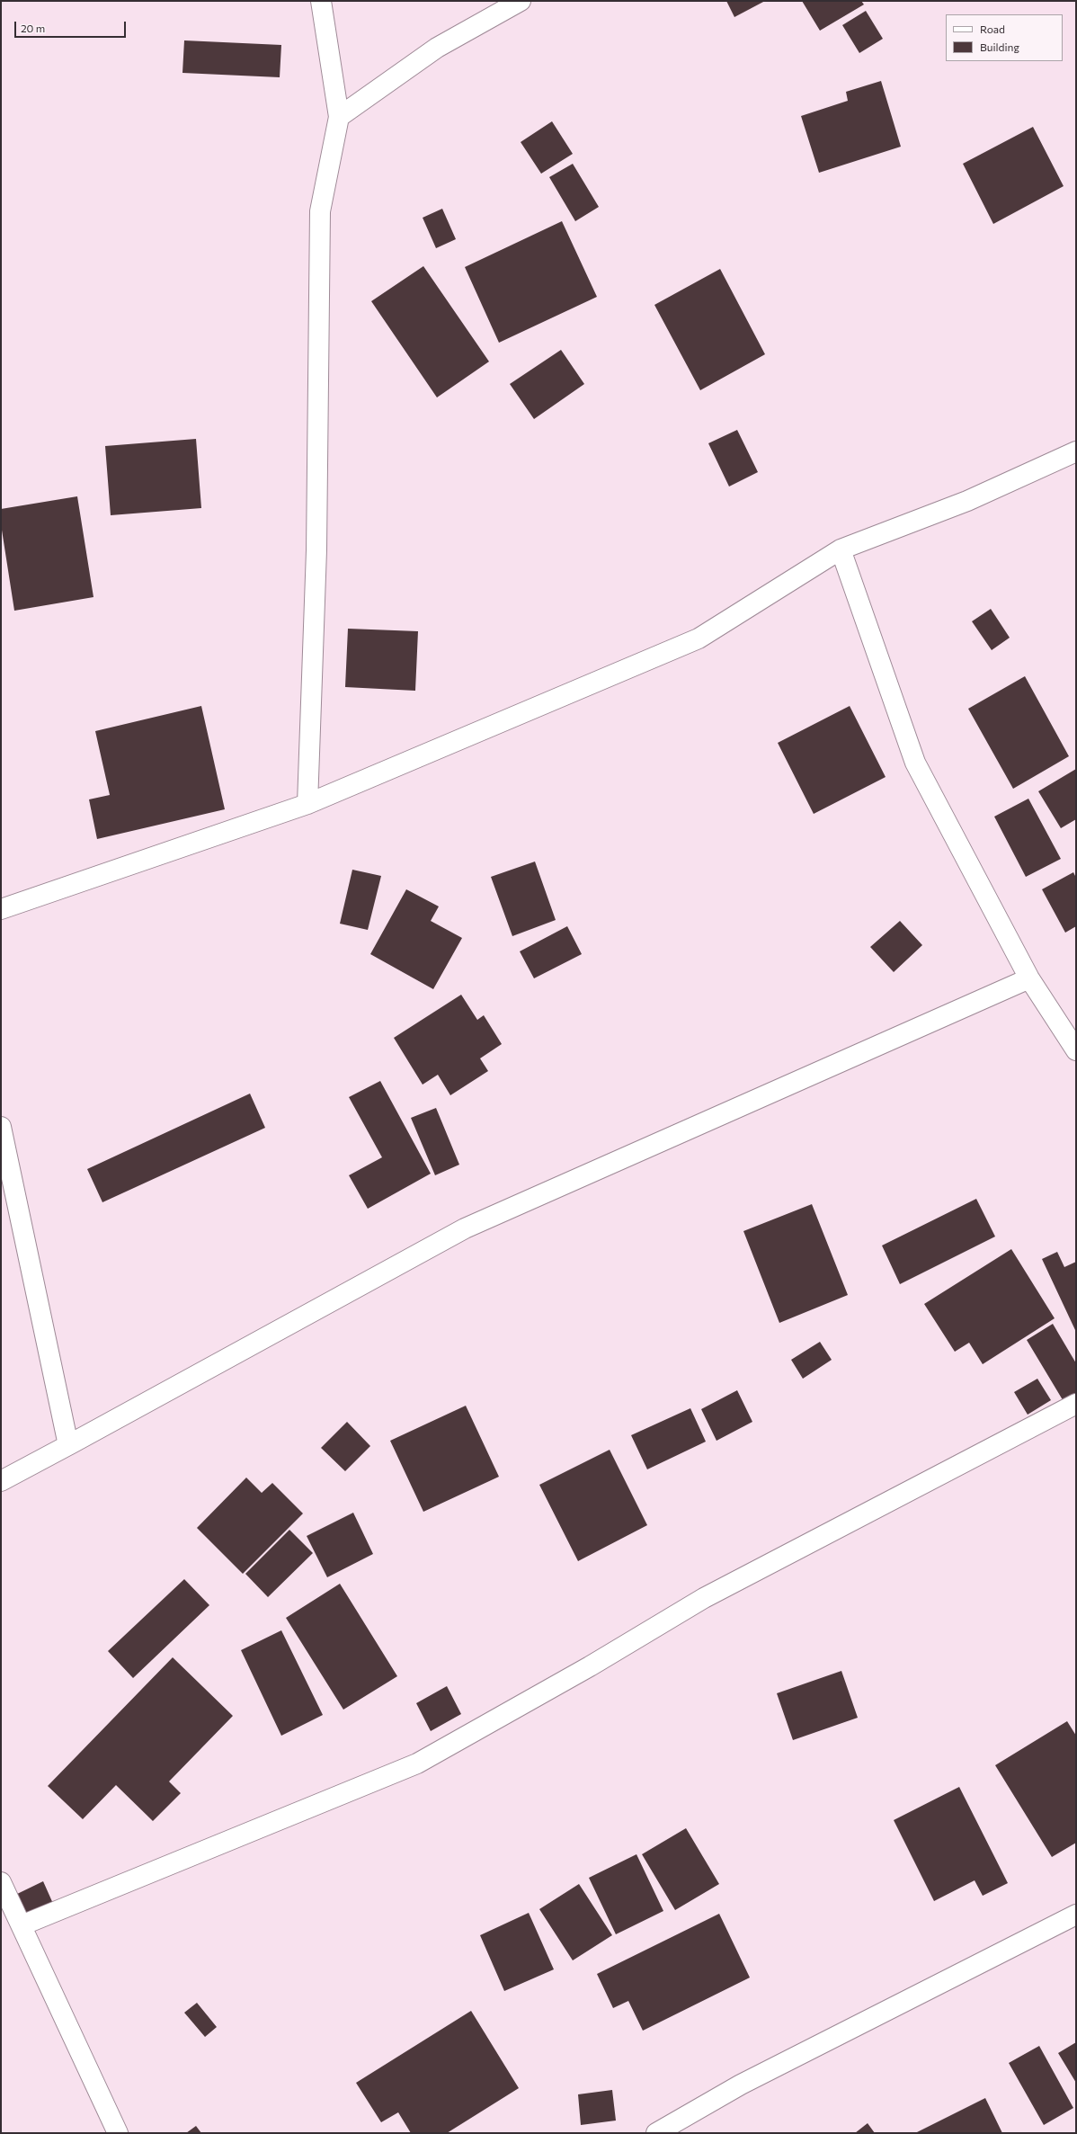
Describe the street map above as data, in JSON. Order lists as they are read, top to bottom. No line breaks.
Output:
{"legend":["Road","Building"],"scale_bar":"20 m"}
